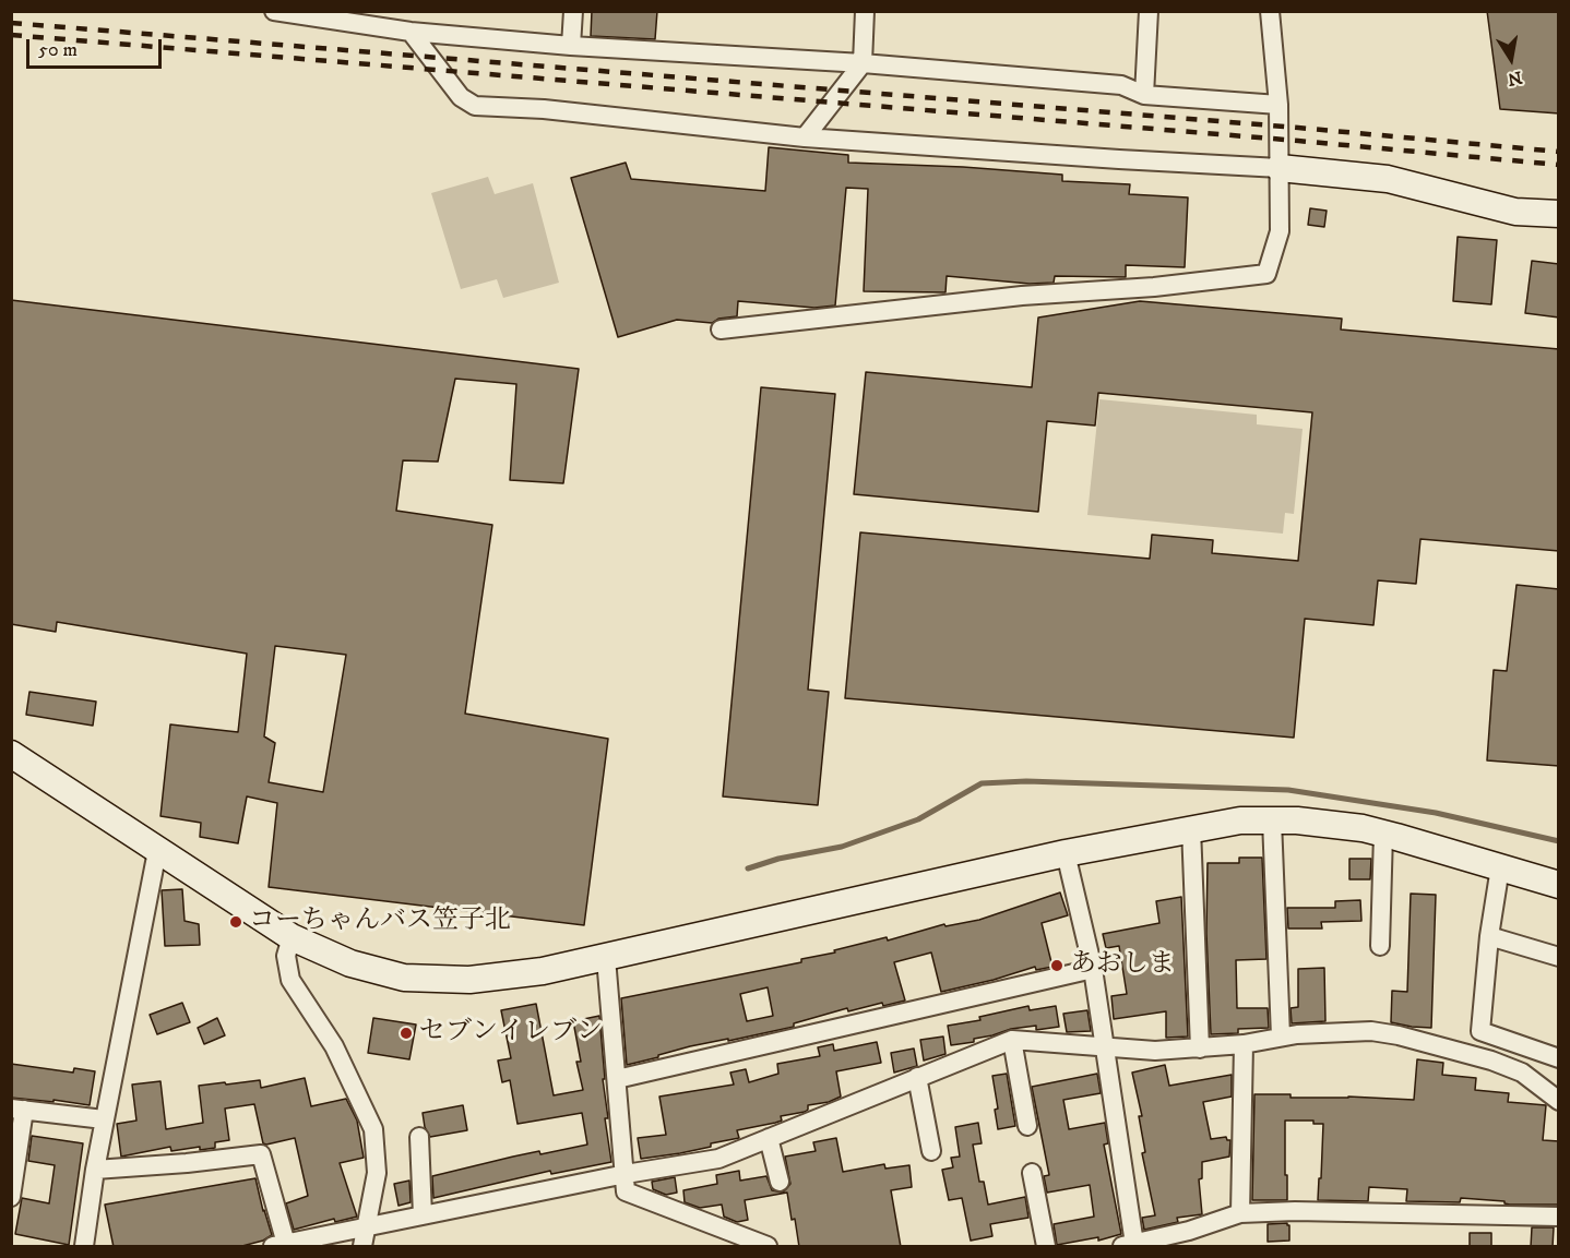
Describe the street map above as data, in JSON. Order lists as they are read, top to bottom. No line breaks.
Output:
{"places":["コーちゃんバス笠子北","あおしま","セブンイレブン"],"scale_bar":"50 m","north":"bottom"}
